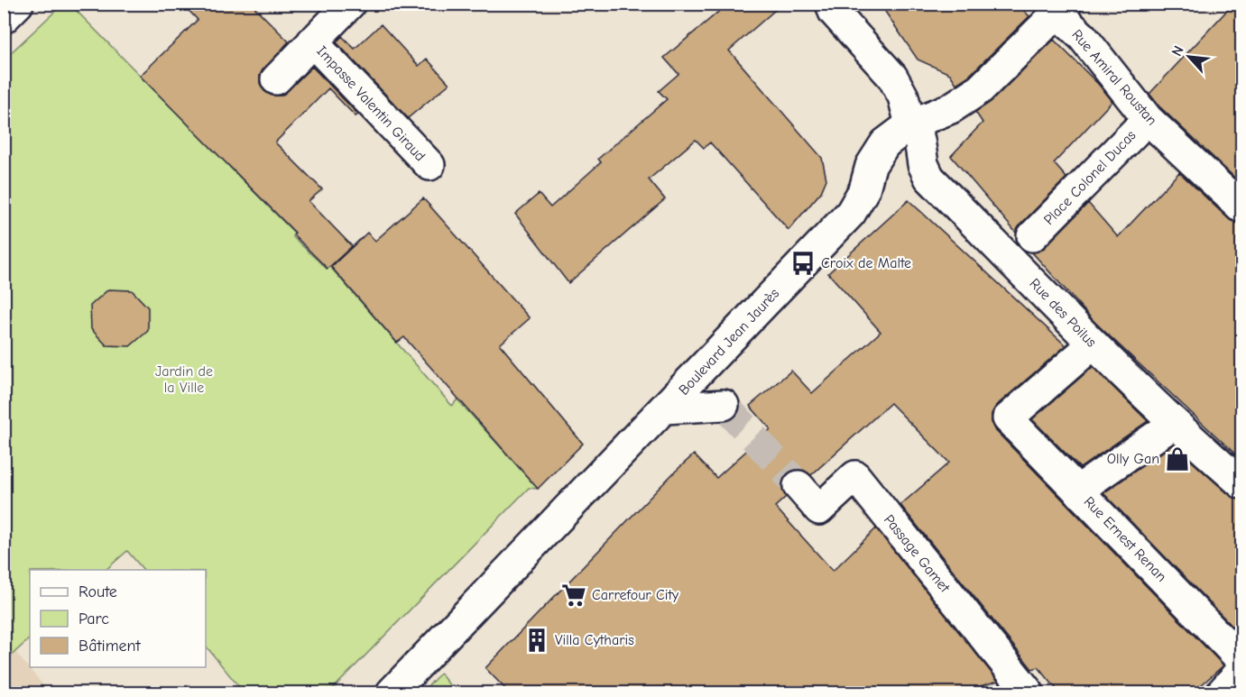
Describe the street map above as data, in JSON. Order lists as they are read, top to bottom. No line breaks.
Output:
{"streets":{"street":["Rue Amiral Roustan","Impasse Valentin Giraud","Place Colonel Ducas","Rue des Poilus","Boulevard Jean Jaurès","Rue Ernest Renan","Passage Gamet"]},"crossings":[["Rue Amiral Roustan","Place Colonel Ducas"],["Rue Amiral Roustan","Boulevard Jean Jaurès"],["Rue des Poilus","Boulevard Jean Jaurès"],["Rue des Poilus","Rue Ernest Renan"]],"parks":["Jardin de la Ville"],"places":{"bus stop":["Croix de Malte"],"shop":["Olly Gan"],"supermarket":["Carrefour City"],"building":["Villa Cytharis"]},"legend":["Route","Parc","Bâtiment"],"north":"top left"}
